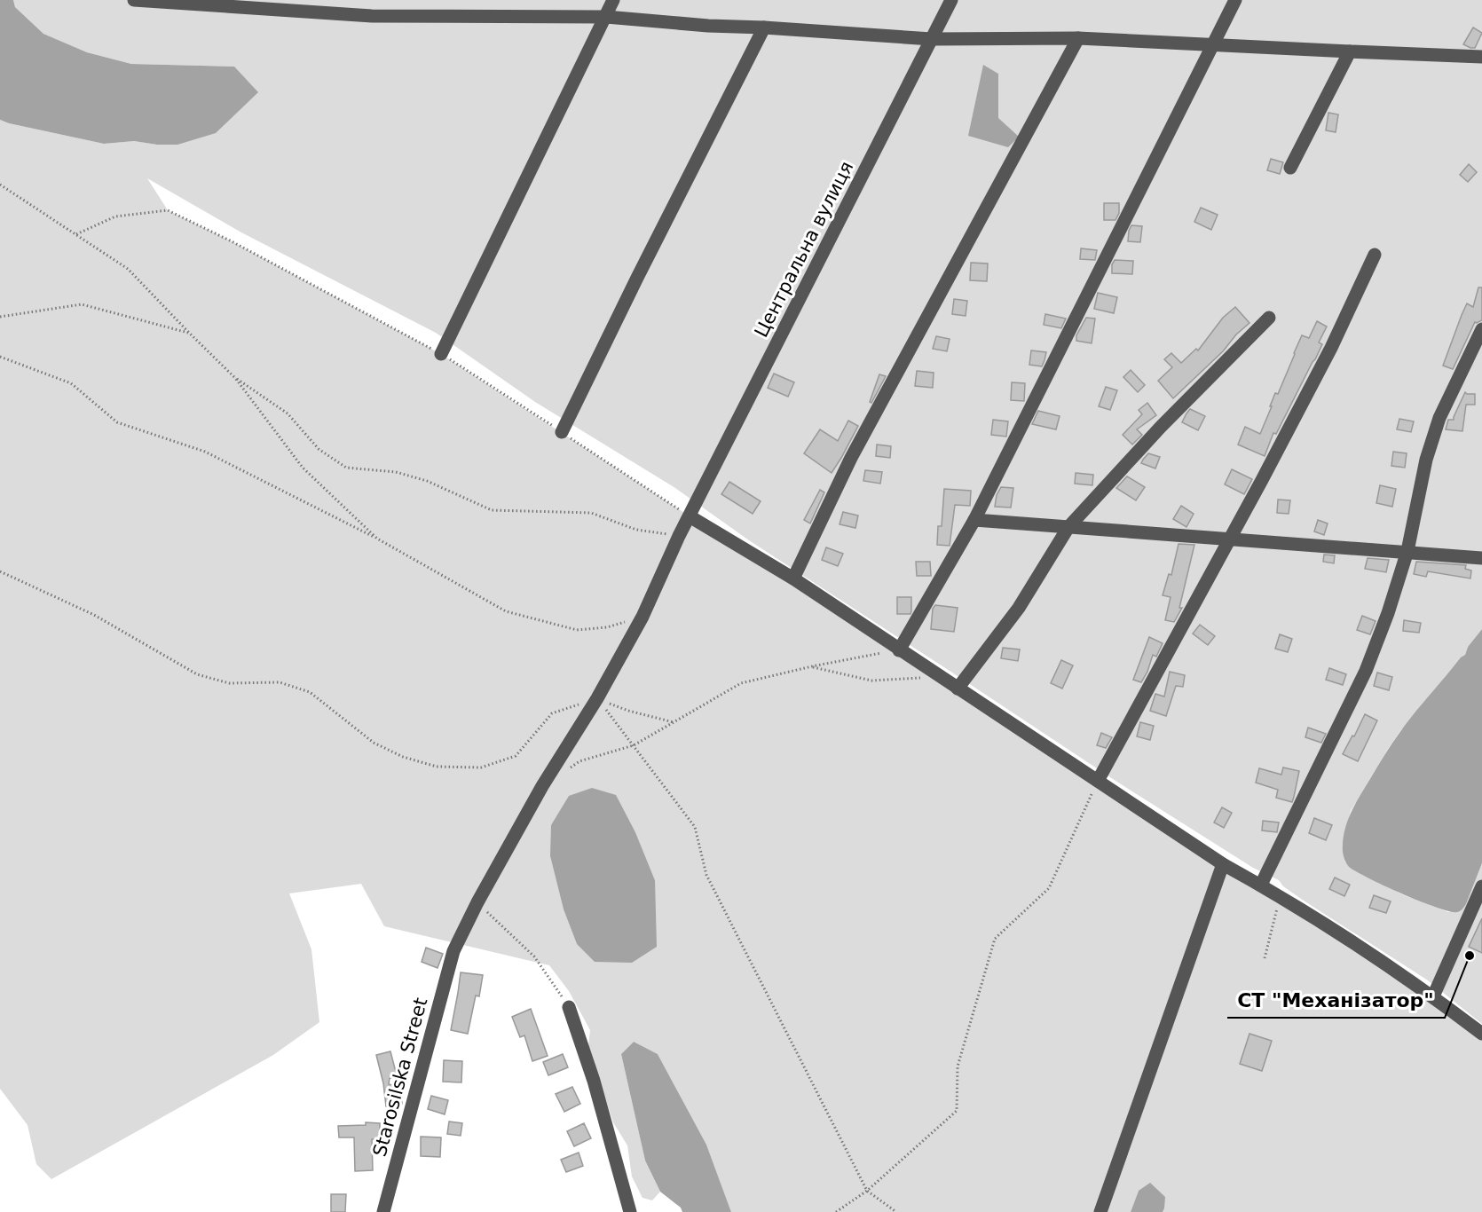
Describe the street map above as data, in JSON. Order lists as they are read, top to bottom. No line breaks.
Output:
{"streets":{"street":["Центральна вулиця","Starosilska Street"]},"crossings":[["Центральна вулиця","Starosilska Street"]],"places":["СТ \"Механізатор\""]}
